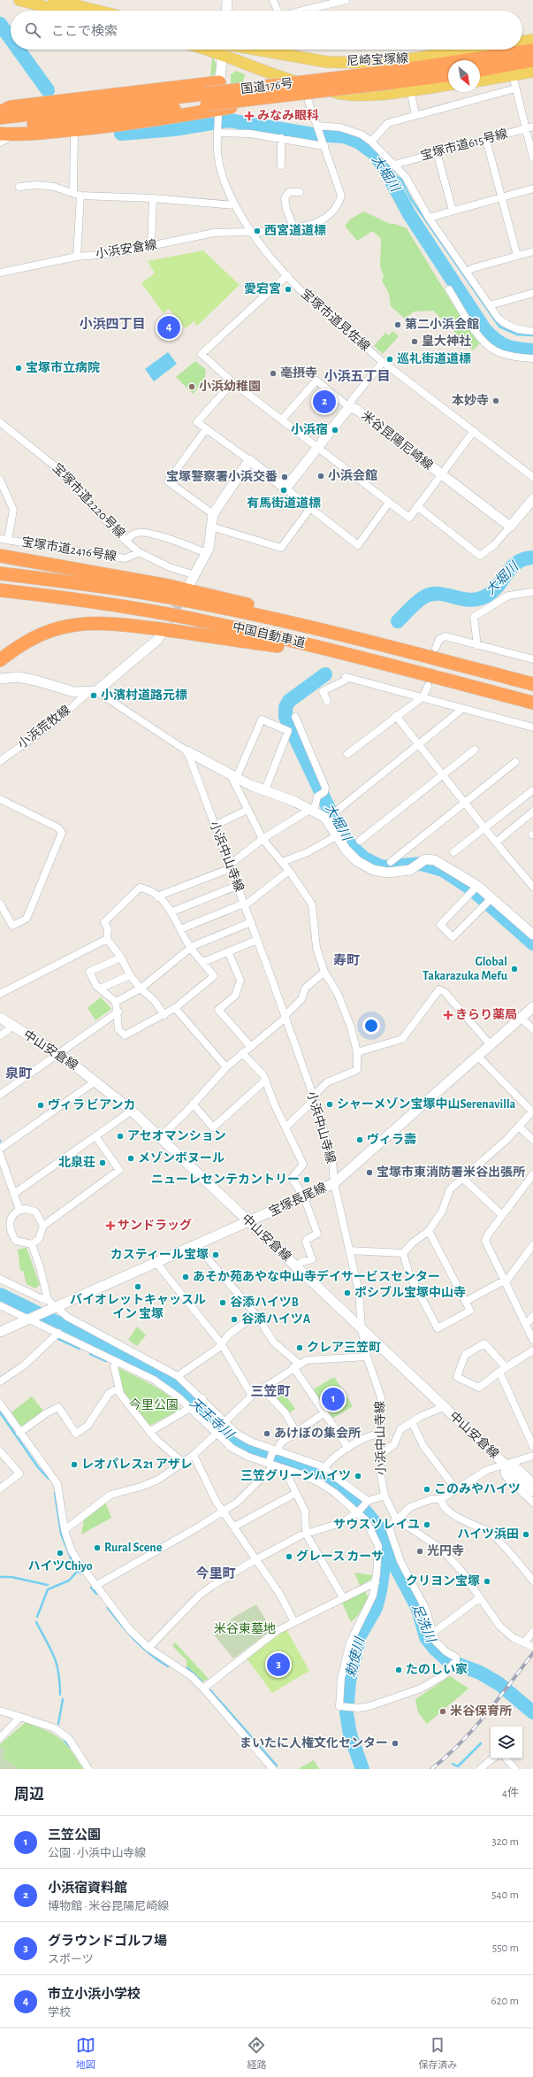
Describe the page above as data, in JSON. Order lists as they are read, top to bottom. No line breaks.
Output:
{"streets":{"highway":["国道176号","中国自動車道"],"main road":["尼崎宝塚線"],"street":["宝塚市道615号線","小浜安倉線","宝塚市道見佐線","米谷昆陽尼崎線","宝塚市道2220号線","宝塚市道2416号線","小浜荒牧線","小浜中山寺線","中山安倉線","宝塚長尾線"]},"crossings":[["国道176号","宝塚市道見佐線"],["小浜安倉線","宝塚市道見佐線"],["小浜中山寺線","中山安倉線"],["小浜中山寺線","宝塚長尾線"],["中山安倉線","宝塚長尾線"]],"districts":["小浜四丁目","小浜五丁目","寿町","泉町","三笠町","今里町"],"water":["大堀川","天王寺川","足洗川","勅使川"],"parks":["今里公園","米谷東墓地"],"places":{"health":["みなみ眼科","きらり薬局","サンドラッグ"],"other":["西宮道道標","愛宕宮","第二小浜会館","皇大神社","巡礼街道道標","宝塚市立病院","毫摂寺","小浜幼稚園","本妙寺","小浜宿","小浜会館","宝塚警察署小浜交番","有馬街道道標","小濱村道路元標","Global Takarazuka Mefu","シャーメゾン宝塚中山Serenavilla","ヴィラ ビアンカ","アセオマンション","ヴィラ壽","メゾンボヌール","北泉荘","宝塚市東消防署米谷出張所","ニューレセンテカントリー","カスティール宝塚","あそか苑あやな中山寺デイサービスセンター","バイオレットキャッスル イン 宝塚","ポシブル宝塚中山寺","谷添ハイツB","谷添ハイツA","クレア三笠町","あけぼの集会所","レオパレス21 アザレ","三笠グリーンハイツ","このみやハイツ","サウスソレイユ","ハイツ浜田","Rural Scene","光円寺","ハイツChiyo","グレース カーサ","クリヨン宝塚","たのしい家","米谷保育所","まいたに人権文化センター"]},"north":"bottom right","page":{"search":"ここで検索","pins":["4","2","1","3"],"heading":["周辺","4件"],"list":[{"mark":"1","name":"三笠公園","note":"公園 · 小浜中山寺線","value":"320 m"},{"mark":"2","name":"小浜宿資料館","note":"博物館 · 米谷昆陽尼崎線","value":"540 m"},{"mark":"3","name":"グラウンドゴルフ場","note":"スポーツ","value":"550 m"},{"mark":"4","name":"市立小浜小学校","note":"学校","value":"620 m"}],"nav":["地図","経路","保存済み"]}}
